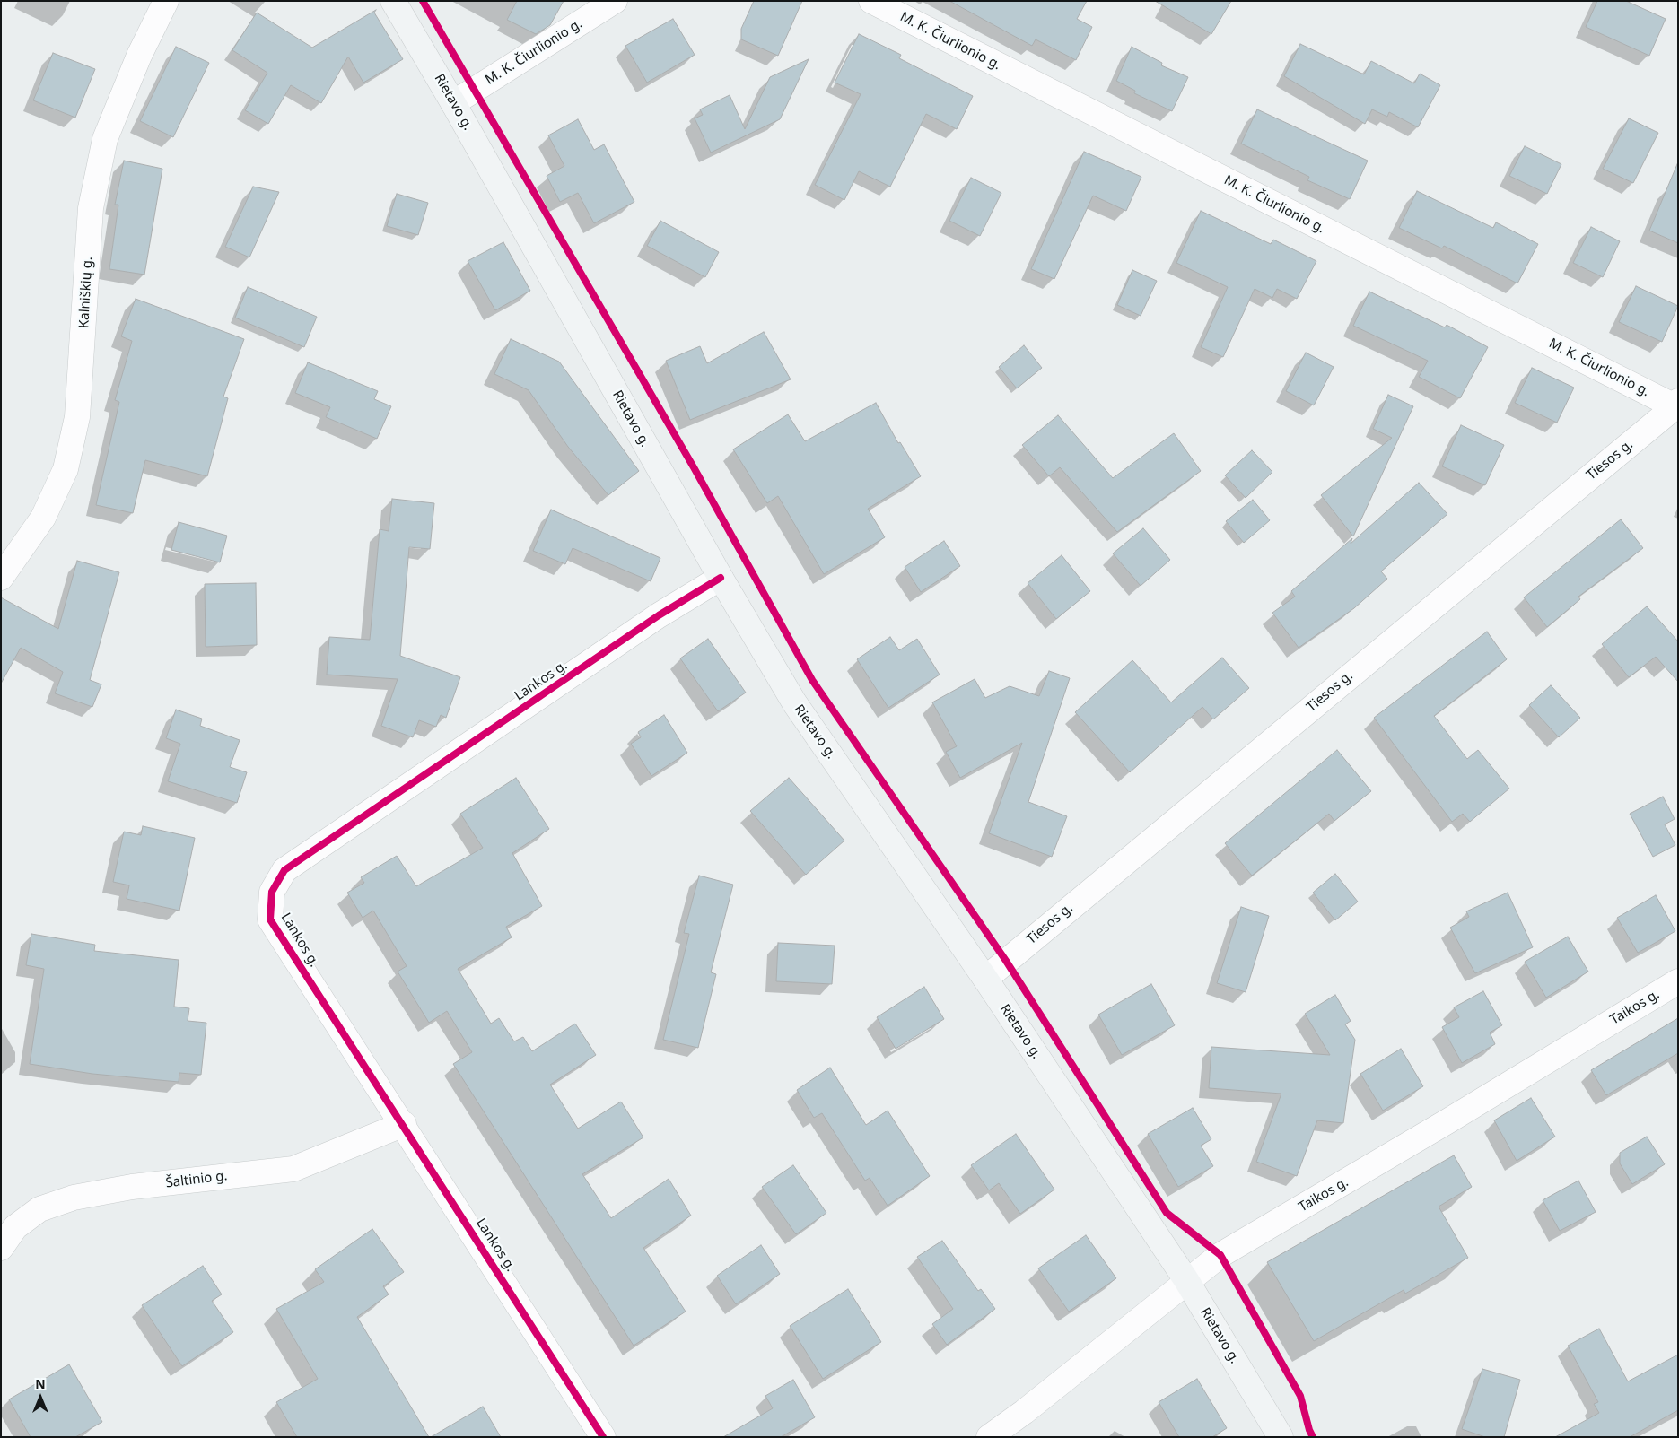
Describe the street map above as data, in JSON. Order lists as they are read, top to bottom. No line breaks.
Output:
{"streets":{"main road":["Rietavo g."],"street":["M. K. Čiurlionio g.","Kalniškių g.","Tiesos g.","Lankos g.","Taikos g.","Šaltinio g."]},"crossings":[["M. K. Čiurlionio g.","Rietavo g."],["M. K. Čiurlionio g.","Tiesos g."],["Rietavo g.","Tiesos g."],["Rietavo g.","Lankos g."],["Rietavo g.","Taikos g."],["Lankos g.","Šaltinio g."]],"north":"top"}
